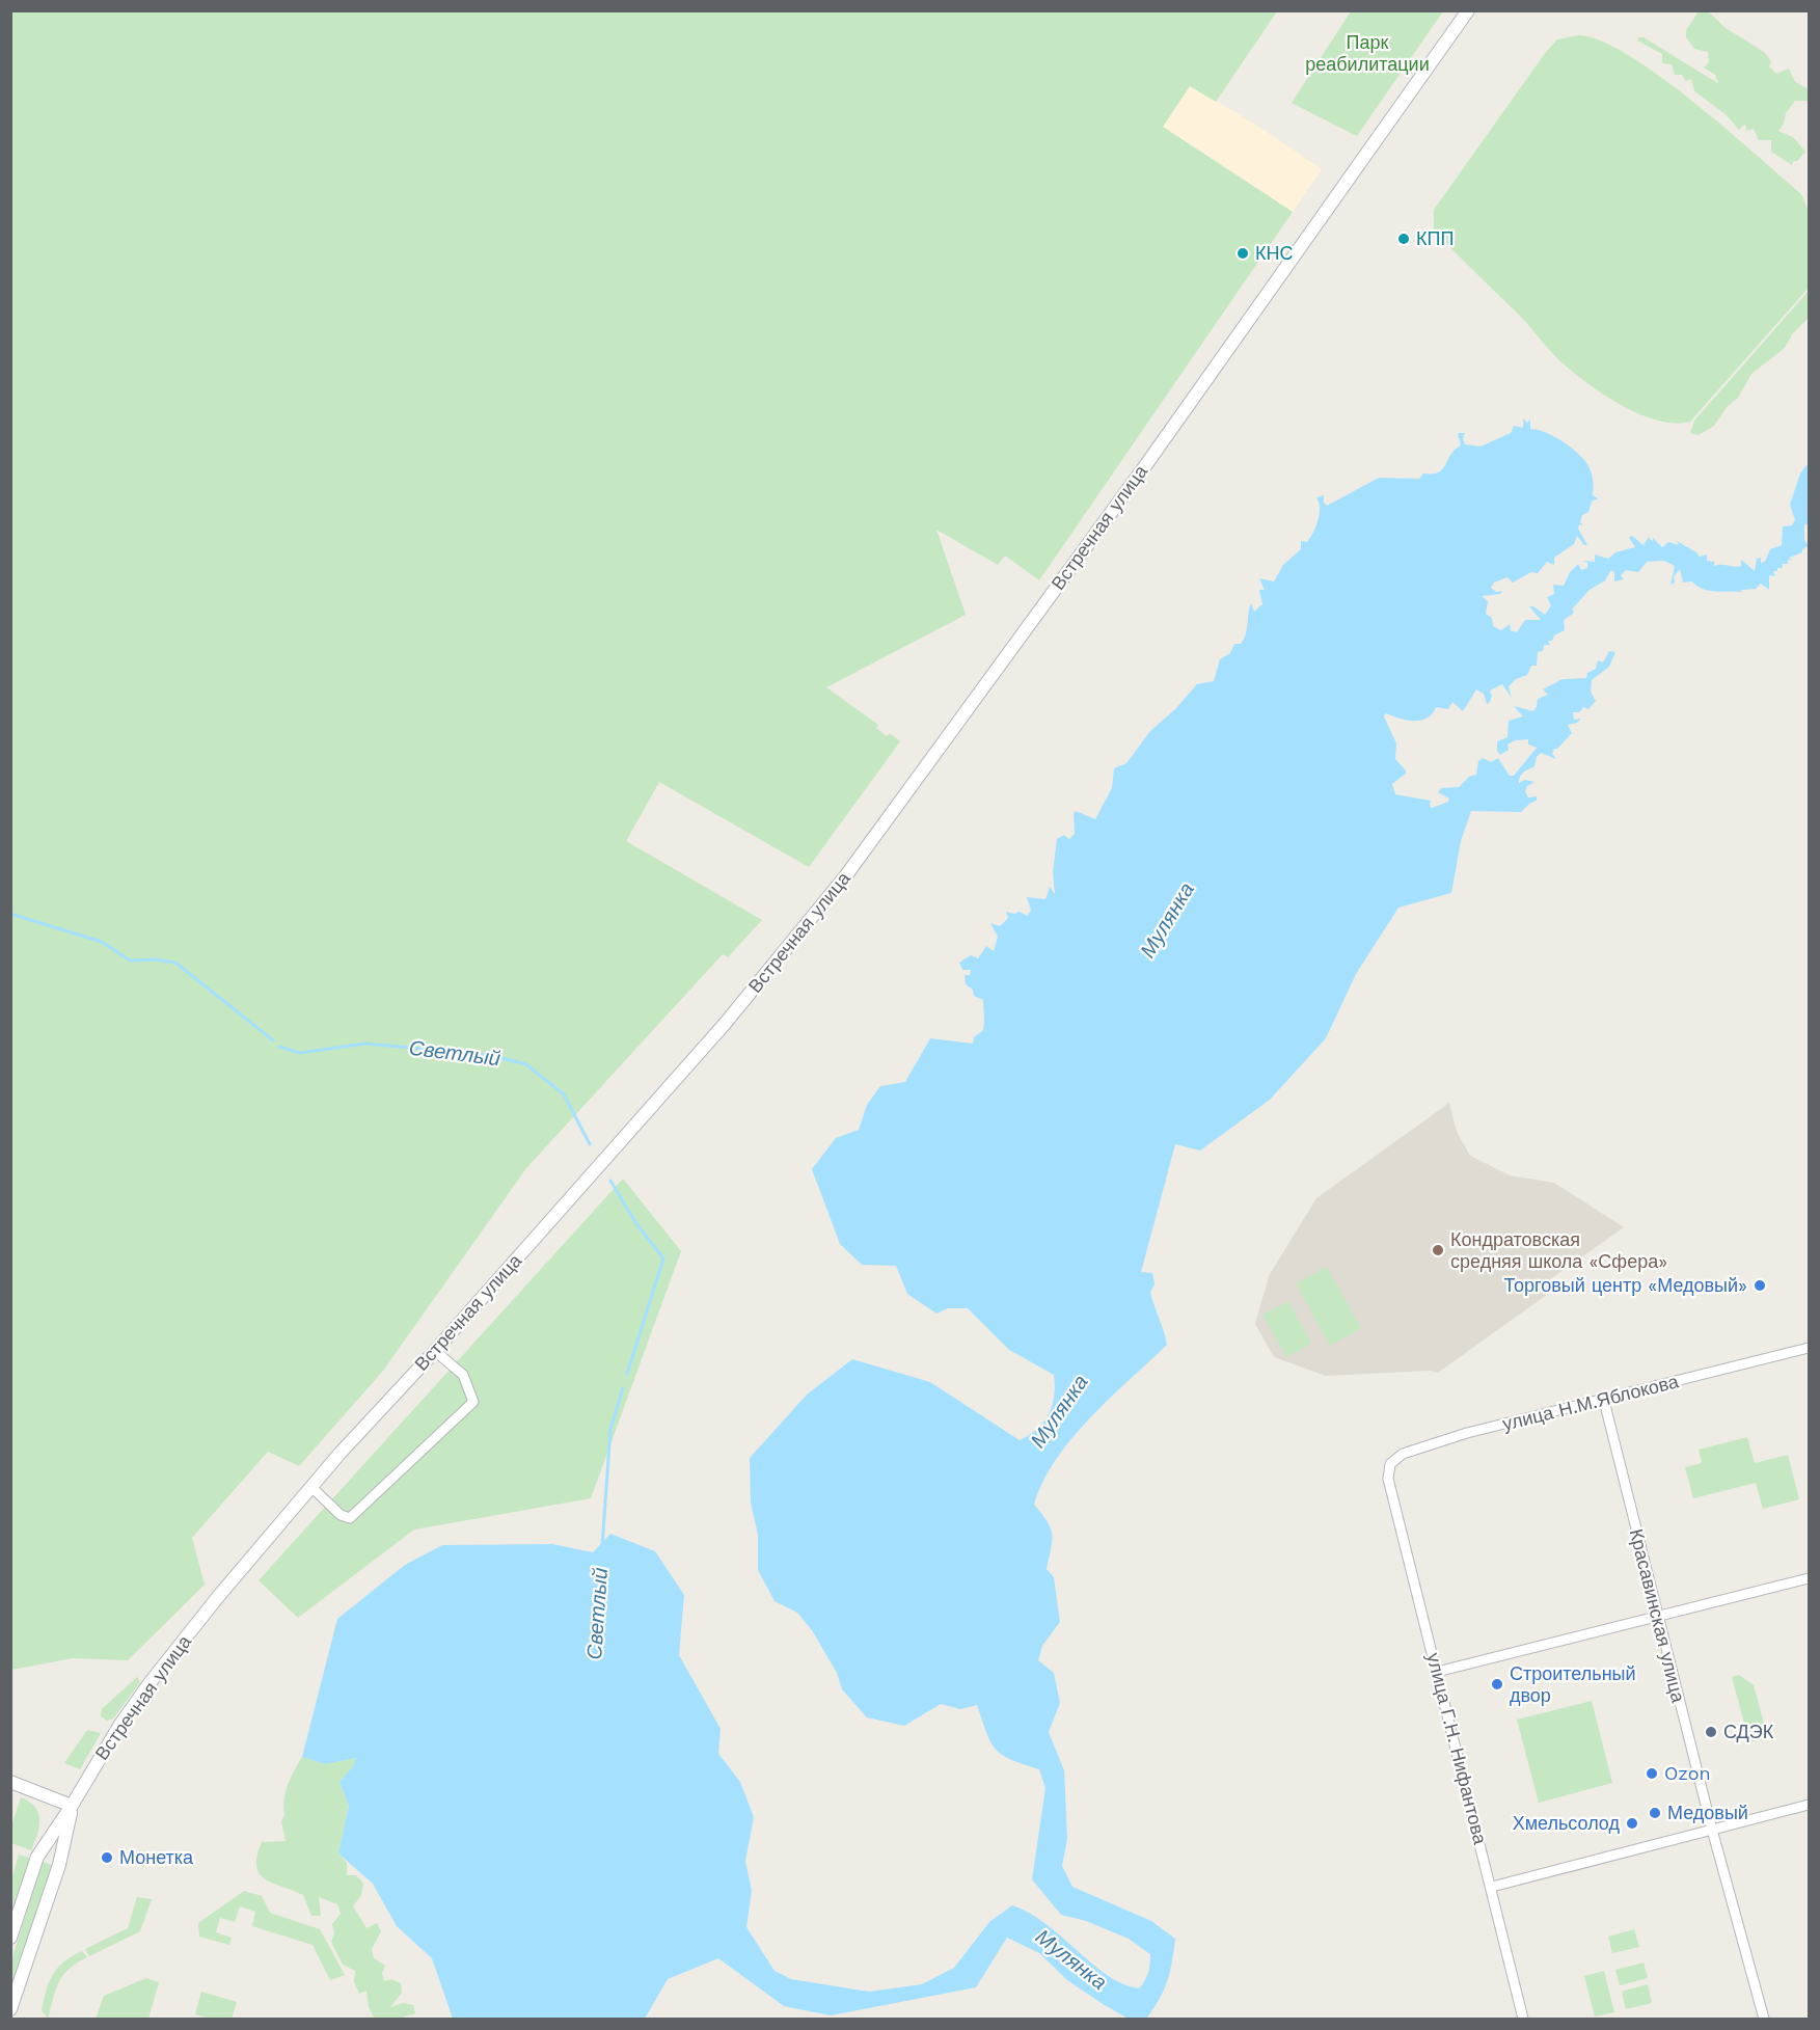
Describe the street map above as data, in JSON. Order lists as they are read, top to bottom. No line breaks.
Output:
{"streets":{"main road":["Встречная улица"],"street":["улица Н.М.Яблокова","Красавинская улица","улица Г.Н. Нифантова"]},"crossings":[["улица Н.М.Яблокова","Красавинская улица"],["улица Н.М.Яблокова","улица Г.Н. Нифантова"]],"water":["Мулянка","Светлый"],"parks":["Парк реабилитации"],"places":["КПП","КНС","Кондратовская средняя школа «Сфера»","Торговый центр «Медовый»","Строительный двор","СДЭК","Ozon","Медовый","Хмельсолод","Монетка"]}
